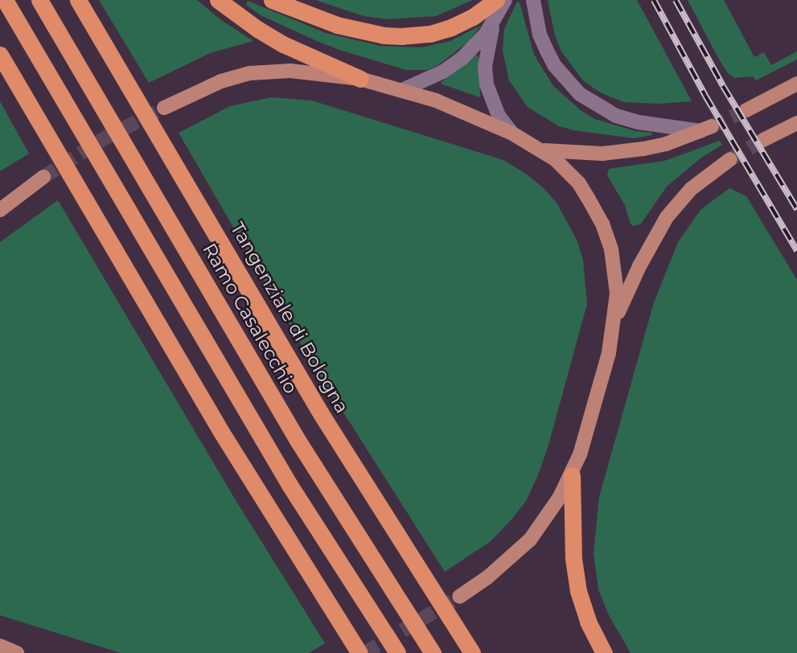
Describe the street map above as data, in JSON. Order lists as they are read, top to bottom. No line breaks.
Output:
{"streets":{"highway":["Tangenziale di Bologna","Ramo Casalecchio"]}}
